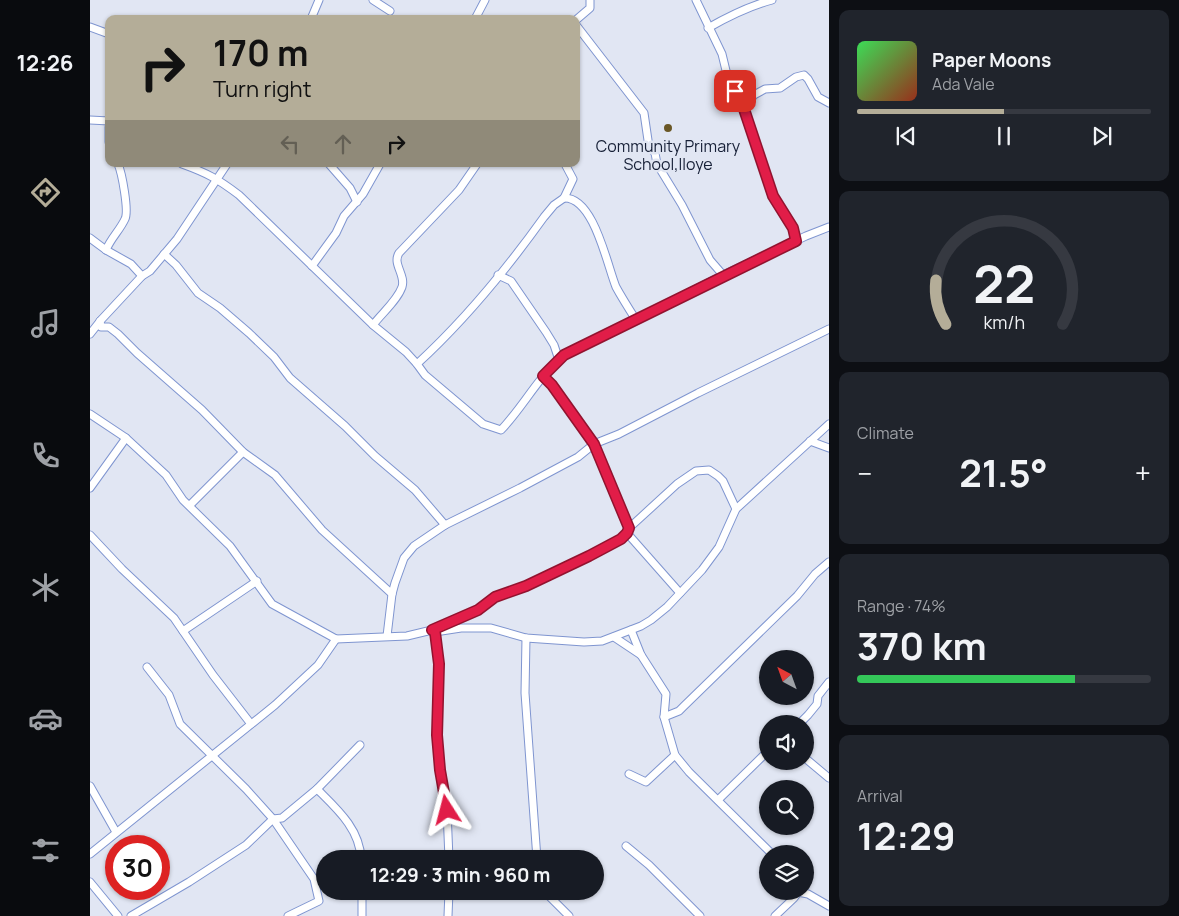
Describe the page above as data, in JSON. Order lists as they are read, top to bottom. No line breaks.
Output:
{"places":["Community Primary School,Iloye"],"north":"top left","page":{"tabs":"12:26","turn":["170 m","Turn right"],"song":["Paper Moons","Ada Vale"],"tile":["Climate",["Range · 74%","370 km"],["Arrival","12:29"]],"heat":["−","21.5°","+"],"limit":"30","trip":"12:29 · 3 min · 960 m","gauge":["22","km/h"]}}
